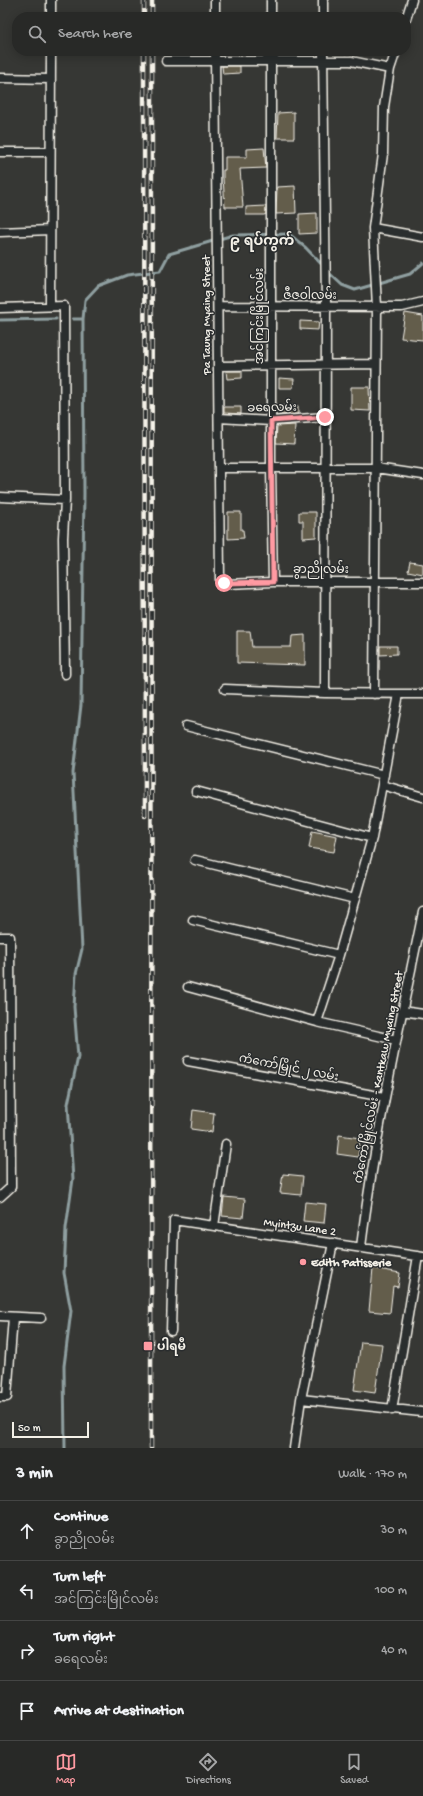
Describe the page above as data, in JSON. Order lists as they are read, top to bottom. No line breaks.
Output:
{"streets":{"street":["ဇီဇဝါလမ်း","Pa Taung Myaing Street","အင်ကြင်းမြိုင်လမ်း","ခရေလမ်း","ခွာညိုလမ်း","ကံကော်မြိုင် ၂ လမ်း","ကံကော်မြိုင်လမ်း - Kantkaw Myaing Street","Myintzu Lane 2"]},"crossings":[["ဇီဇဝါလမ်း","Pa Taung Myaing Street"],["ဇီဇဝါလမ်း","အင်ကြင်းမြိုင်လမ်း"],["Pa Taung Myaing Street","ခရေလမ်း"],["Pa Taung Myaing Street","ခွာညိုလမ်း"],["အင်ကြင်းမြိုင်လမ်း","ခရေလမ်း"],["အင်ကြင်းမြိုင်လမ်း","ခွာညိုလမ်း"],["ကံကော်မြိုင် ၂ လမ်း","ကံကော်မြိုင်လမ်း - Kantkaw Myaing Street"],["ကံကော်မြိုင်လမ်း - Kantkaw Myaing Street","Myintzu Lane 2"]],"districts":["၉ ရပ်ကွက်"],"places":{"other":["Edith Patisserie"],"transit":["ပါရမီ"]},"scale_bar":"50 m","page":{"search":"Search here","scale":"50 m","heading":["3 min","Walk · 170 m"],"list":[["Continue","ခွာညိုလမ်း","30 m"],["Turn left","အင်ကြင်းမြိုင်လမ်း","100 m"],["Turn right","ခရေလမ်း","40 m"],"Arrive at destination"],"nav":["Map","Directions","Saved"]}}
